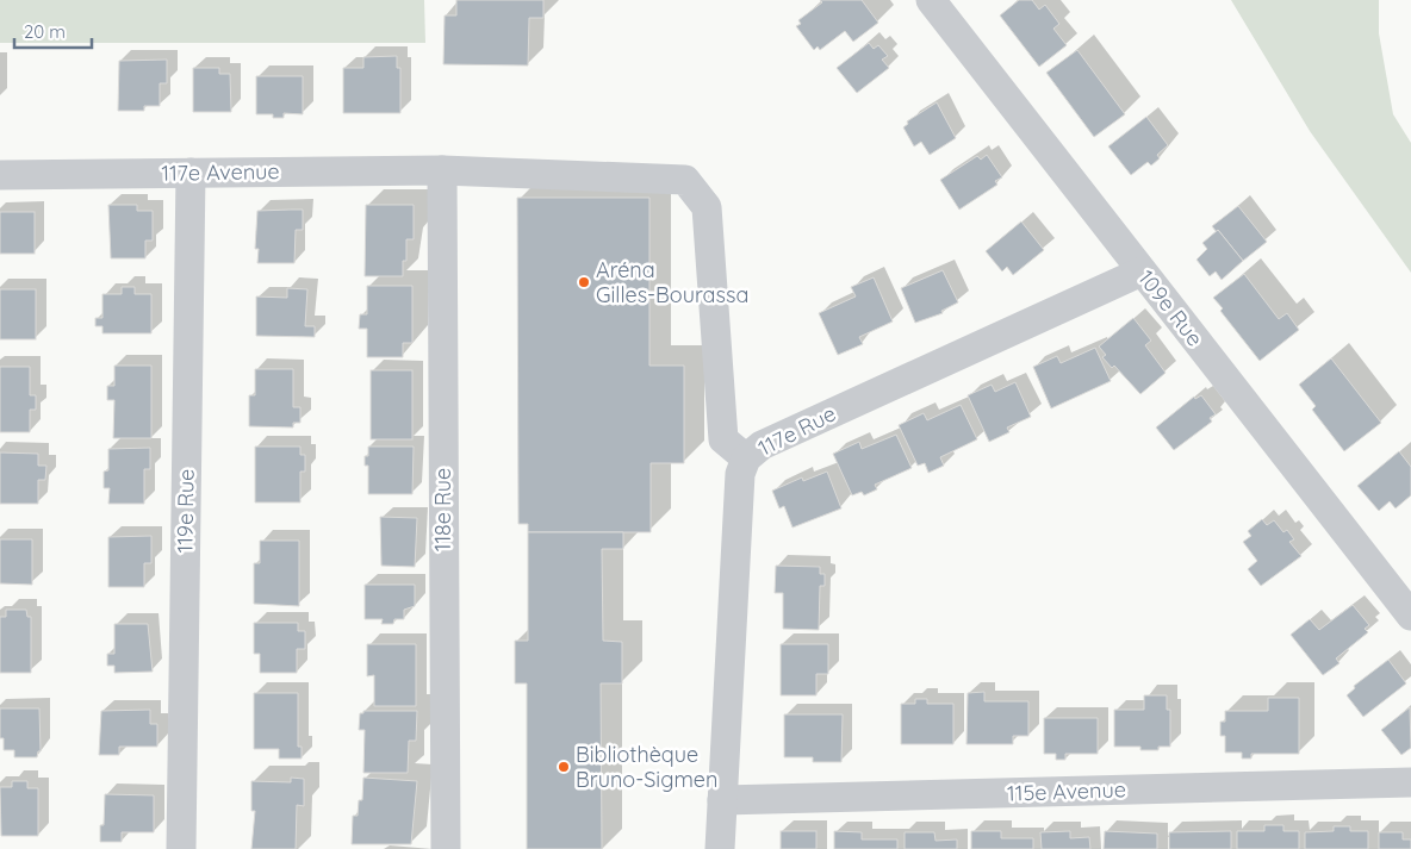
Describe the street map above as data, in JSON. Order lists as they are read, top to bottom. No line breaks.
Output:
{"streets":{"street":["117e Avenue","109e Rue","117e Rue","118e Rue","119e Rue","115e Avenue"]},"crossings":[["117e Avenue","117e Rue"],["117e Avenue","118e Rue"],["117e Avenue","119e Rue"],["109e Rue","117e Rue"],["117e Rue","115e Avenue"]],"places":["Aréna Gilles-Bourassa","Bibliothèque Bruno-Sigmen"],"scale_bar":"20 m"}
